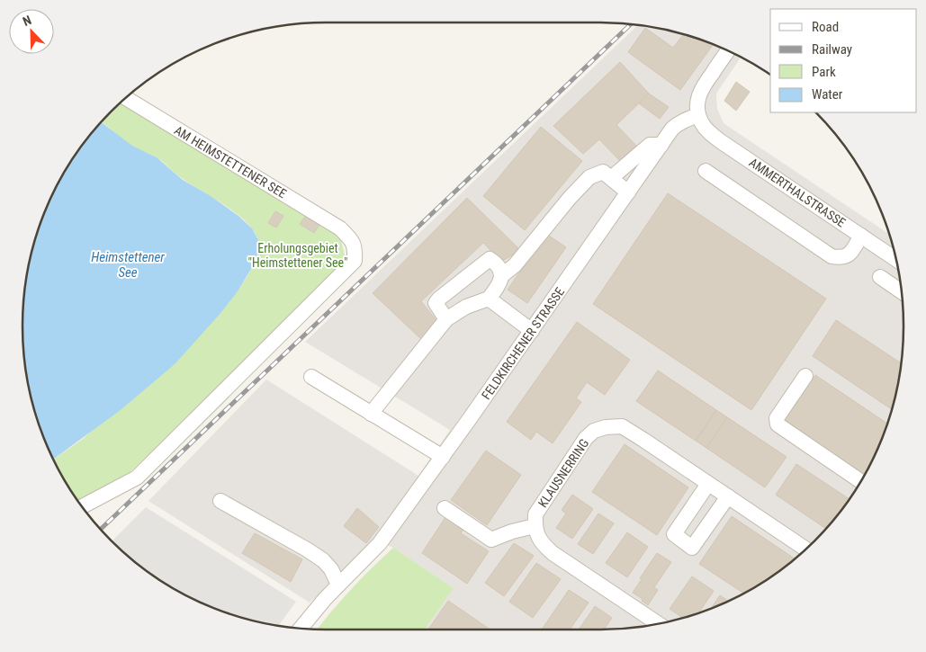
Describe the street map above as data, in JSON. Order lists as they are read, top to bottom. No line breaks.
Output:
{"streets":{"street":["AM HEIMSTETTENER SEE","AMMERTHALSTRASSE","FELDKIRCHENER STRASSE","KLAUSNERRING"]},"crossings":[["AMMERTHALSTRASSE","FELDKIRCHENER STRASSE"]],"water":["Heimstettener See"],"parks":["Erholungsgebiet \"Heimstettener See\""],"legend":["Road","Railway","Park","Water"],"north":"top left"}
